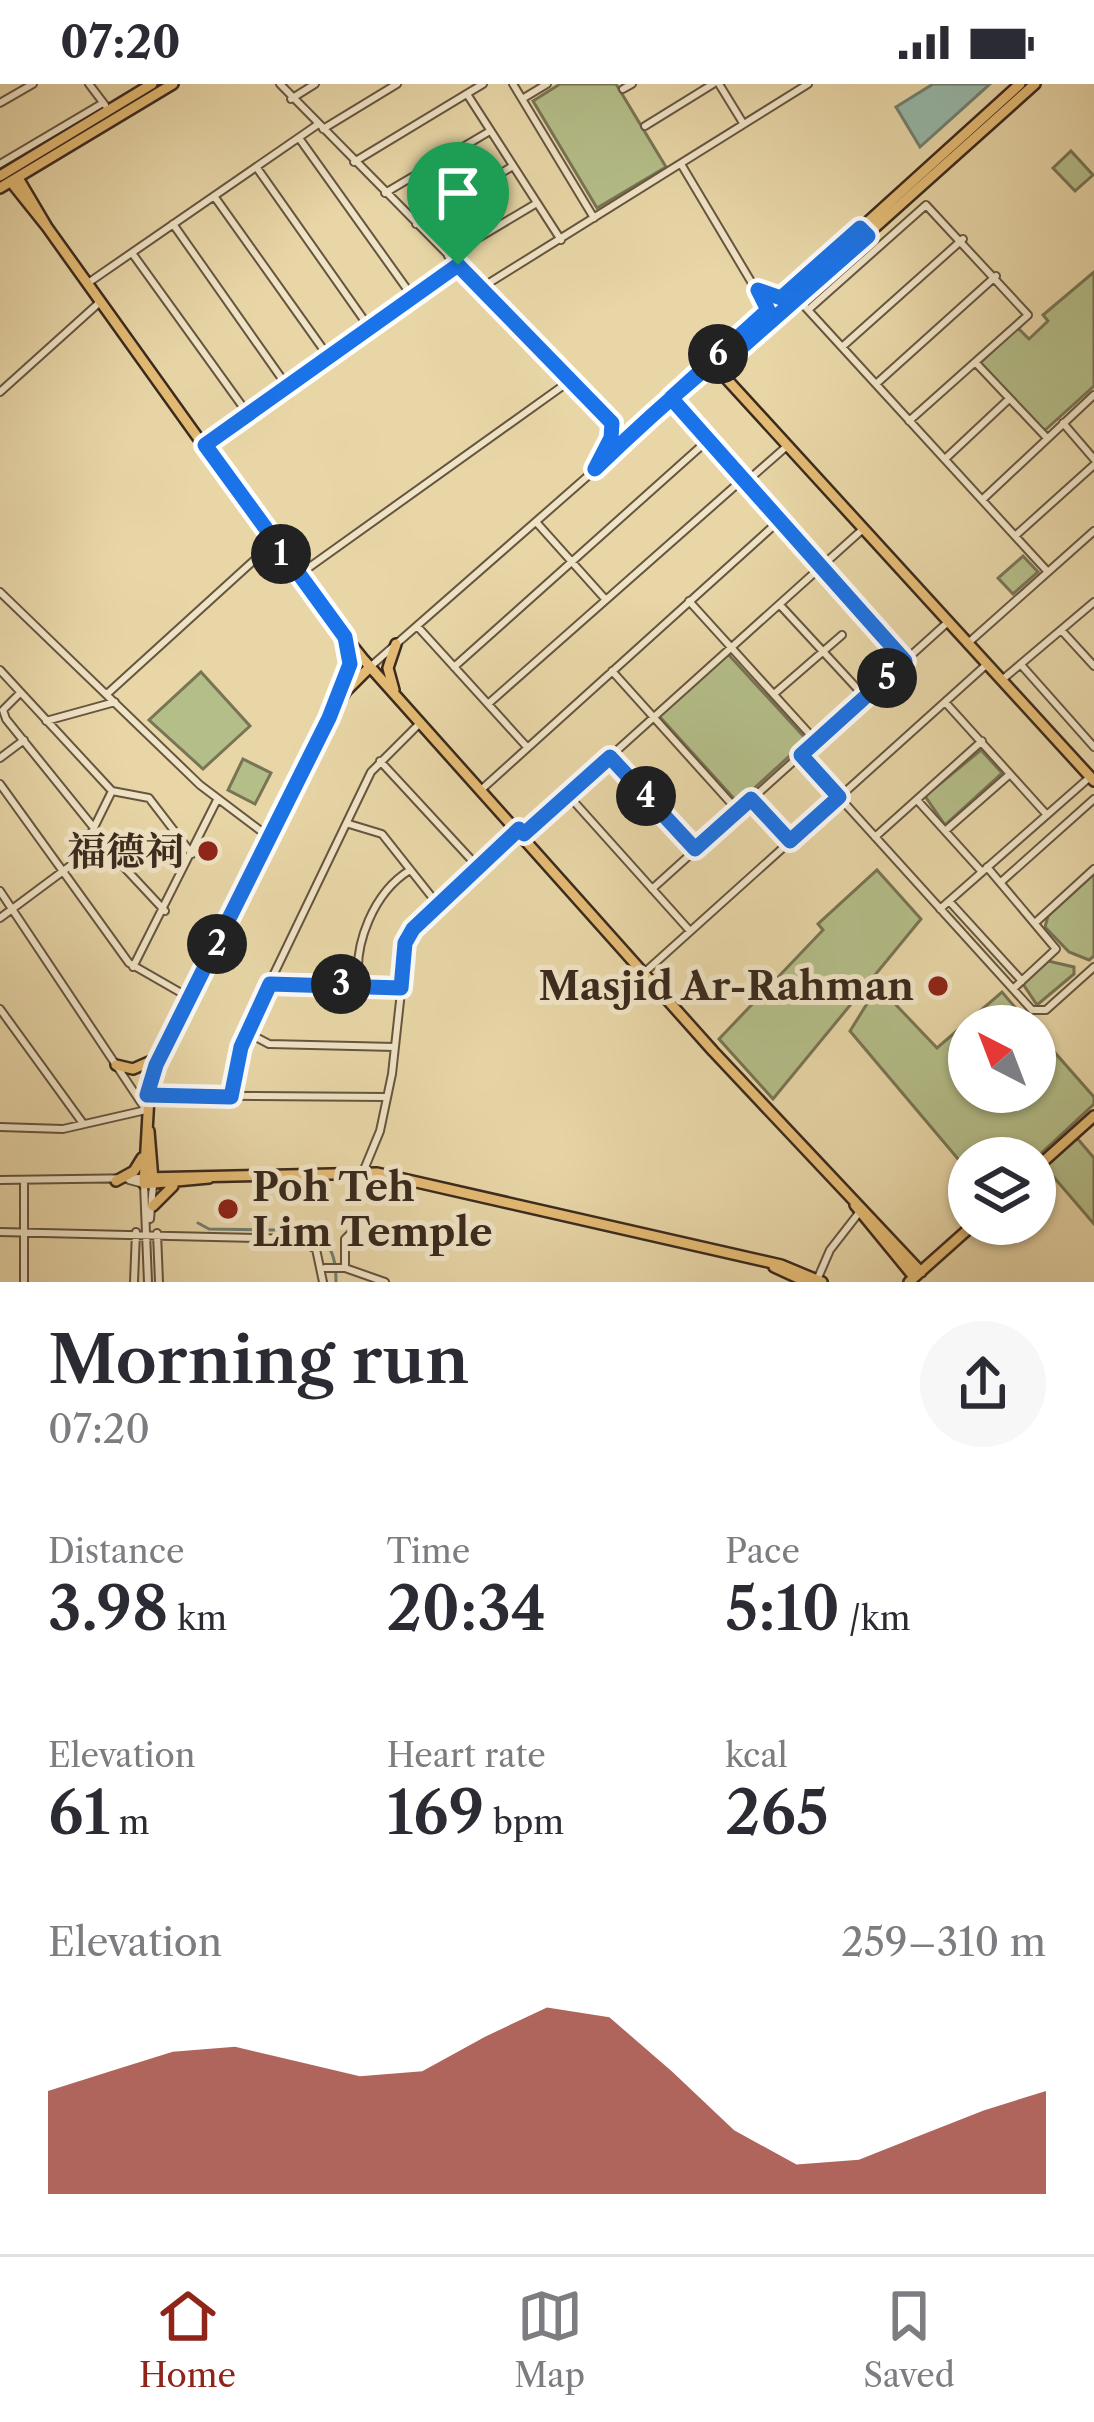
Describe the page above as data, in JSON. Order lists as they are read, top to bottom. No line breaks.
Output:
{"places":["福德祠","Masjid Ar-Rahman","Poh Teh Lim Temple"],"north":"top left","page":{"status":"07:20","pins":["6","1","5","4","2","3"],"heading":["Morning run","07:20"],"stats":[["Distance","3.98 km"],["Time","20:34"],["Pace","5:10 /km"],["Elevation","61 m"],["Heart rate","169 bpm"],["kcal","265"]],"chart":["Elevation","259–310 m"],"tabs":["Home","Map","Saved"]}}
